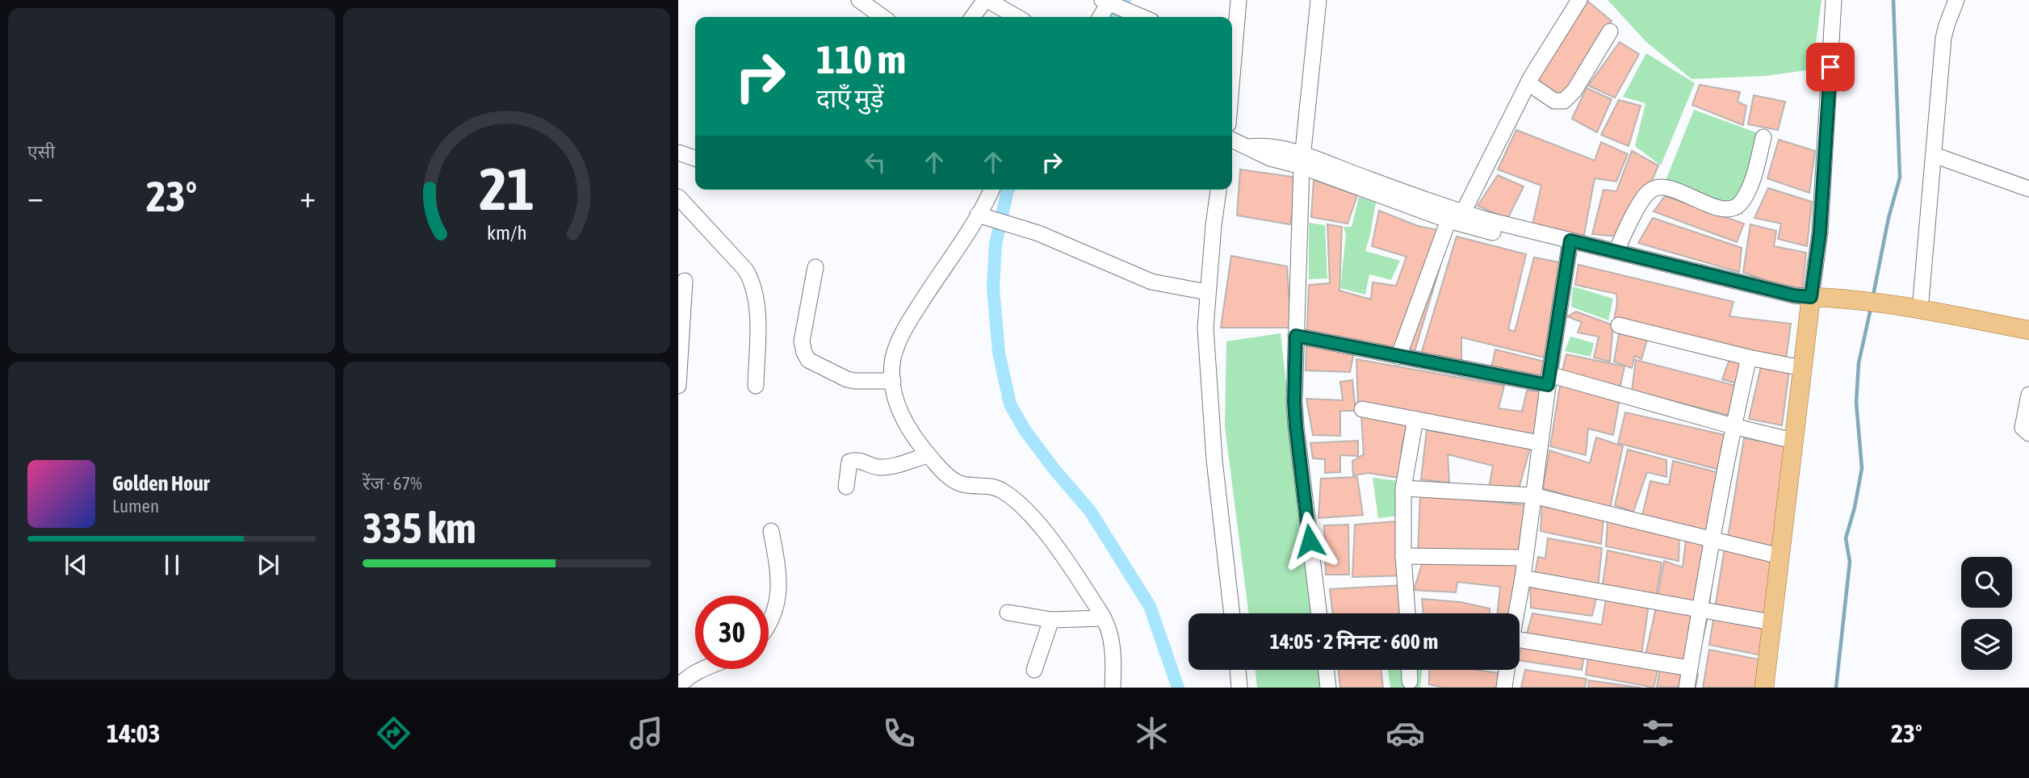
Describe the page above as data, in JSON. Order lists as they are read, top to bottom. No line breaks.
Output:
{"page":{"tile":["एसी",["रेंज · 67%","335 km"]],"turn":["110 m","दाएँ मुड़ें"],"heat":["−","23°","+"],"song":["Golden Hour","Lumen"],"limit":"30","trip":"14:05 · 2 मिनट · 600 m","tabs":["14:03","23°"],"gauge":["21","km/h"]}}
